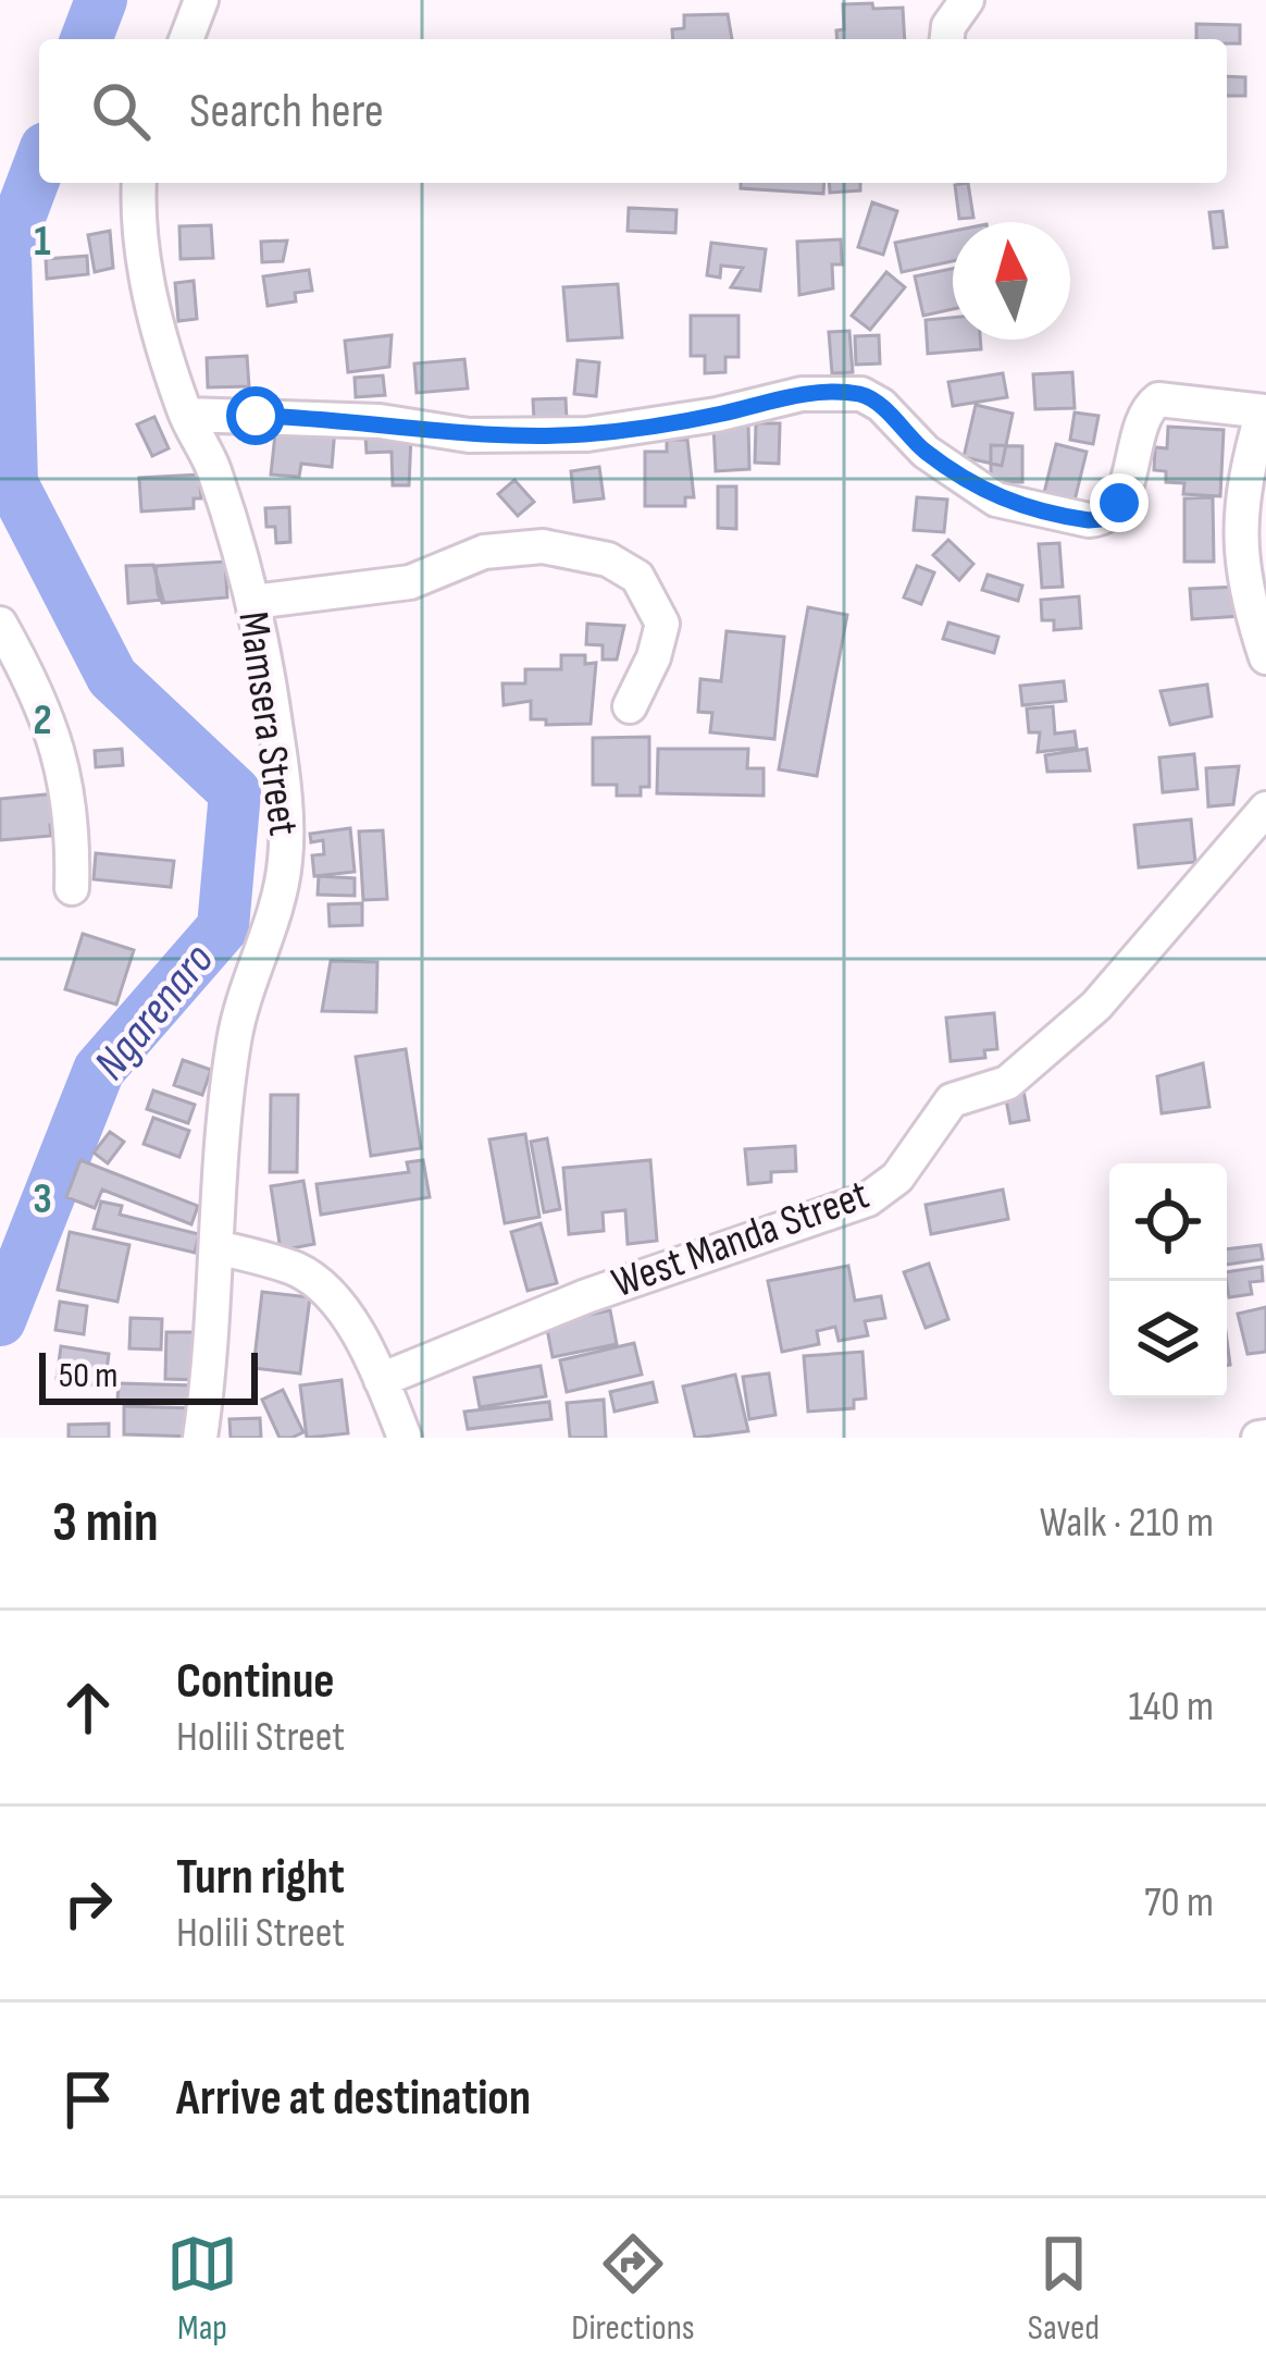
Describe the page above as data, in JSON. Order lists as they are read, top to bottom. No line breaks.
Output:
{"streets":{"street":["Mamsera Street","West Manda Street"]},"water":["Ngarenaro"],"scale_bar":"50 m","north":"top","page":{"search":"Search here","scale":"50 m","heading":["3 min","Walk · 210 m"],"list":[["Continue","Holili Street","140 m"],["Turn right","Holili Street","70 m"],"Arrive at destination"],"nav":["Map","Directions","Saved"]},"grid":{"rows":["1","2","3"]}}
